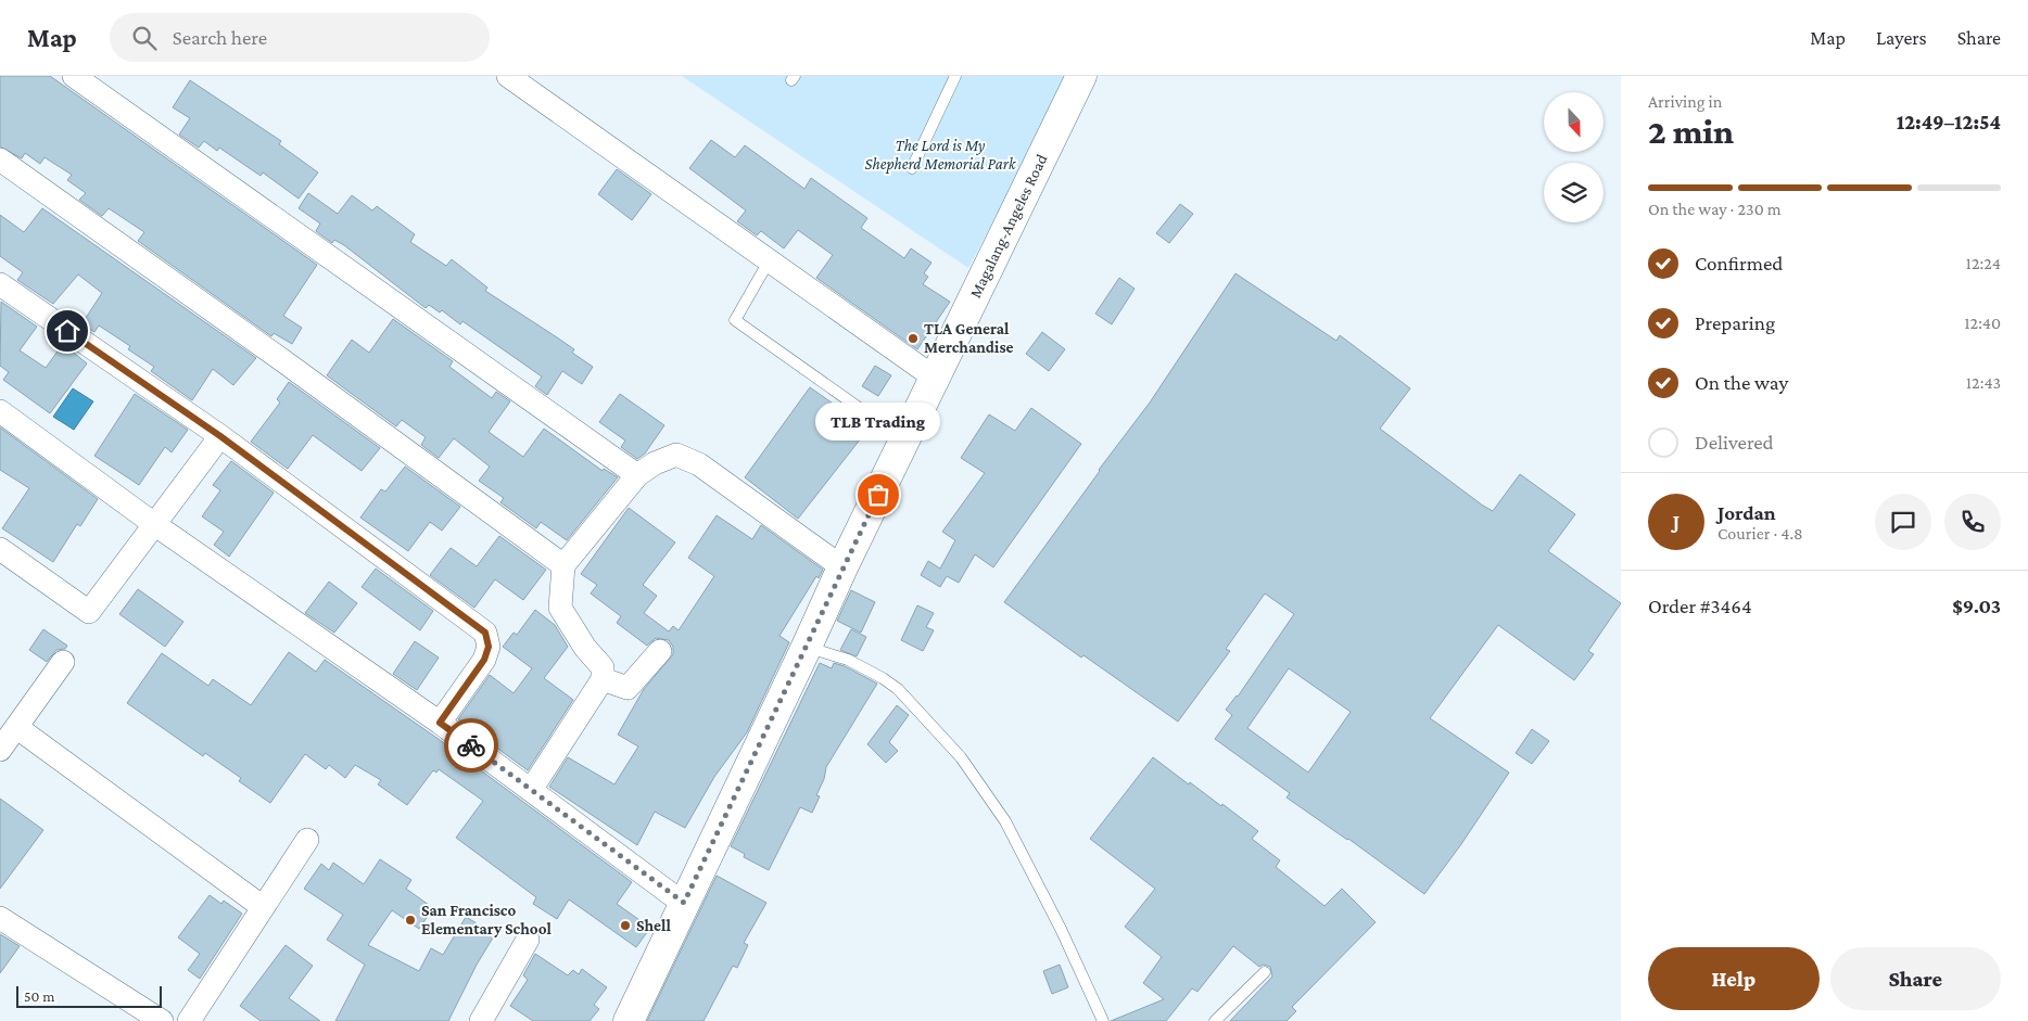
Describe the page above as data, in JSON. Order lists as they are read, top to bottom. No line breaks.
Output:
{"streets":{"main road":["Magalang-Angeles Road"]},"parks":["The Lord is My Shepherd Memorial Park"],"places":["TLA General Merchandise","TLB Trading","San Francisco Elementary School","Shell"],"scale_bar":"50 m","north":"bottom","page":{"header":"Map","search":"Search here","nav":["Map","Layers","Share"],"heading":["2 min","Arriving in","12:49–12:54"],"panel":["Jordan","Courier · 4.8","Order #3464","$9.03"],"bar":"On the way · 230 m","list":[["Confirmed","12:24"],["Preparing","12:40"],["On the way","12:43"],"Delivered"],"bubble":"TLB Trading","round":"J","buttons":["Help","Share"],"scale":"50 m"}}
